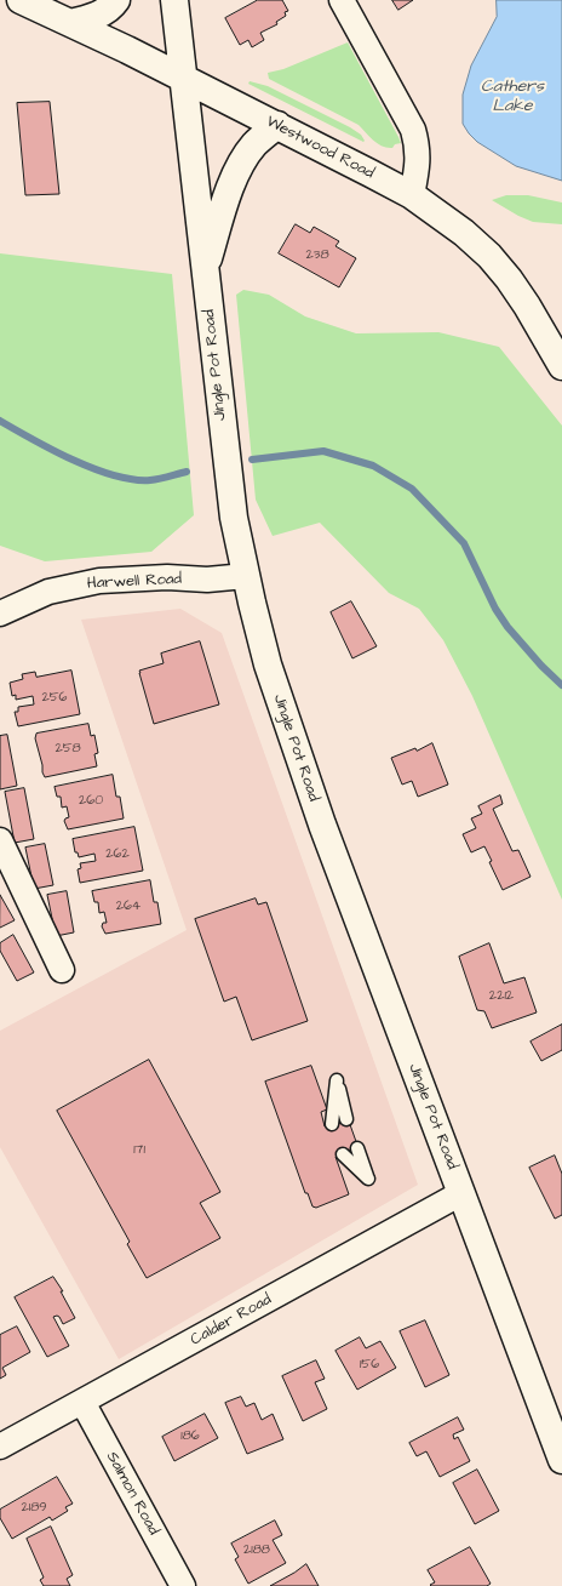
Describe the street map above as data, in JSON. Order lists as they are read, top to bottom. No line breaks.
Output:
{"streets":{"street":["Westwood Road","Jingle Pot Road","Harwell Road","Calder Road","Salmon Road"]},"crossings":[["Westwood Road","Jingle Pot Road"],["Jingle Pot Road","Harwell Road"],["Jingle Pot Road","Calder Road"],["Calder Road","Salmon Road"]],"water":["Cathers Lake"],"house_numbers":["238","256","258","260","262","264","2212","171","156","186","2189","2188"]}
